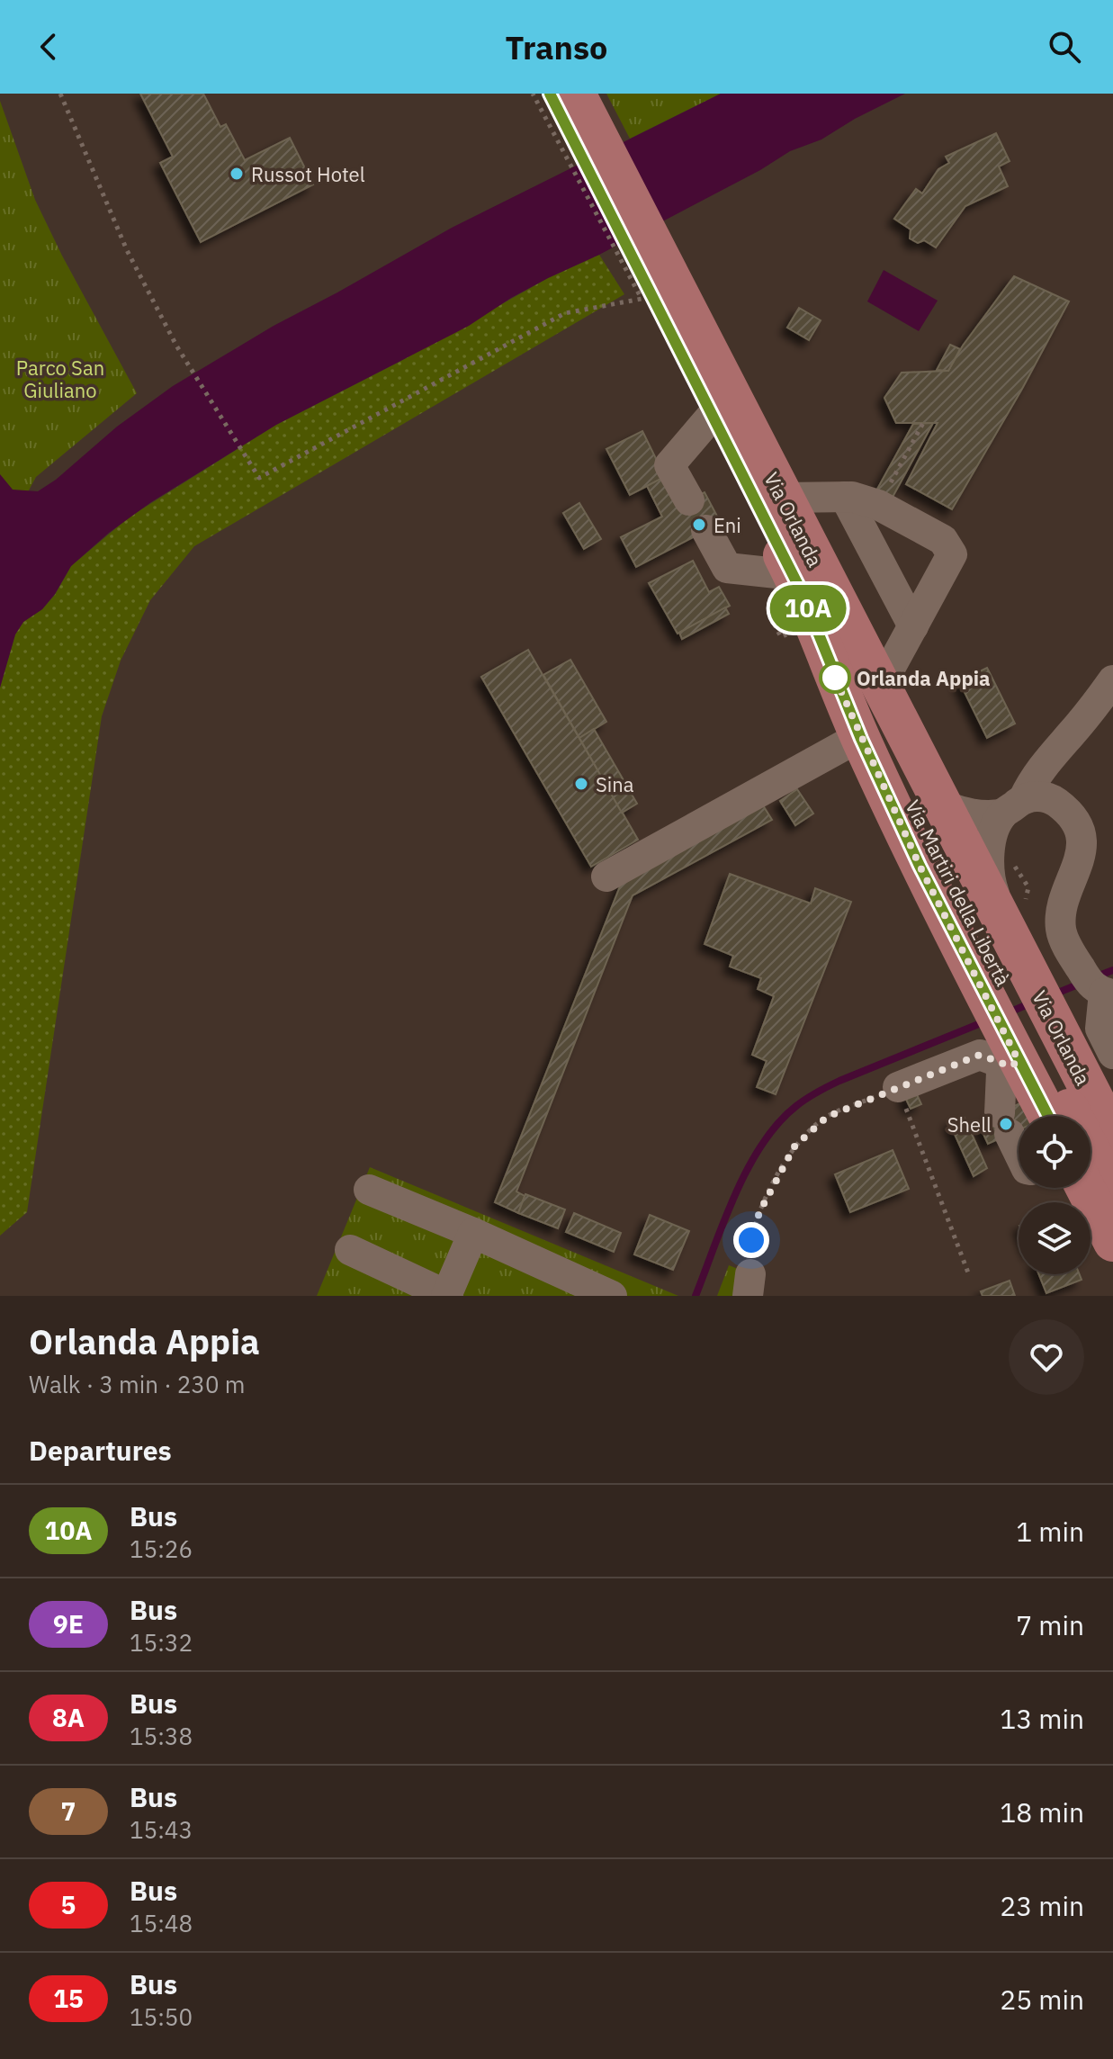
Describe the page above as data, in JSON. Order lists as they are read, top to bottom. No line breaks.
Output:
{"streets":{"main road":["Via Orlanda","Via Martiri della Libertà"]},"crossings":[["Via Orlanda","Via Martiri della Libertà"]],"parks":["Parco San Giuliano"],"places":["Russot Hotel","Eni","Orlanda Appia","Sina","Shell"],"lines":["bus line 10A"],"page":{"header":"Transo","on_map":"10A","heading":[["Orlanda Appia","Walk · 3 min · 230 m"],"Departures"],"list":[{"mark":"10A","name":"Bus","note":"15:26","value":"1 min"},{"mark":"9E","name":"Bus","note":"15:32","value":"7 min"},{"mark":"8A","name":"Bus","note":"15:38","value":"13 min"},{"mark":"7","name":"Bus","note":"15:43","value":"18 min"},{"mark":"5","name":"Bus","note":"15:48","value":"23 min"},{"mark":"15","name":"Bus","note":"15:50","value":"25 min"}]}}
